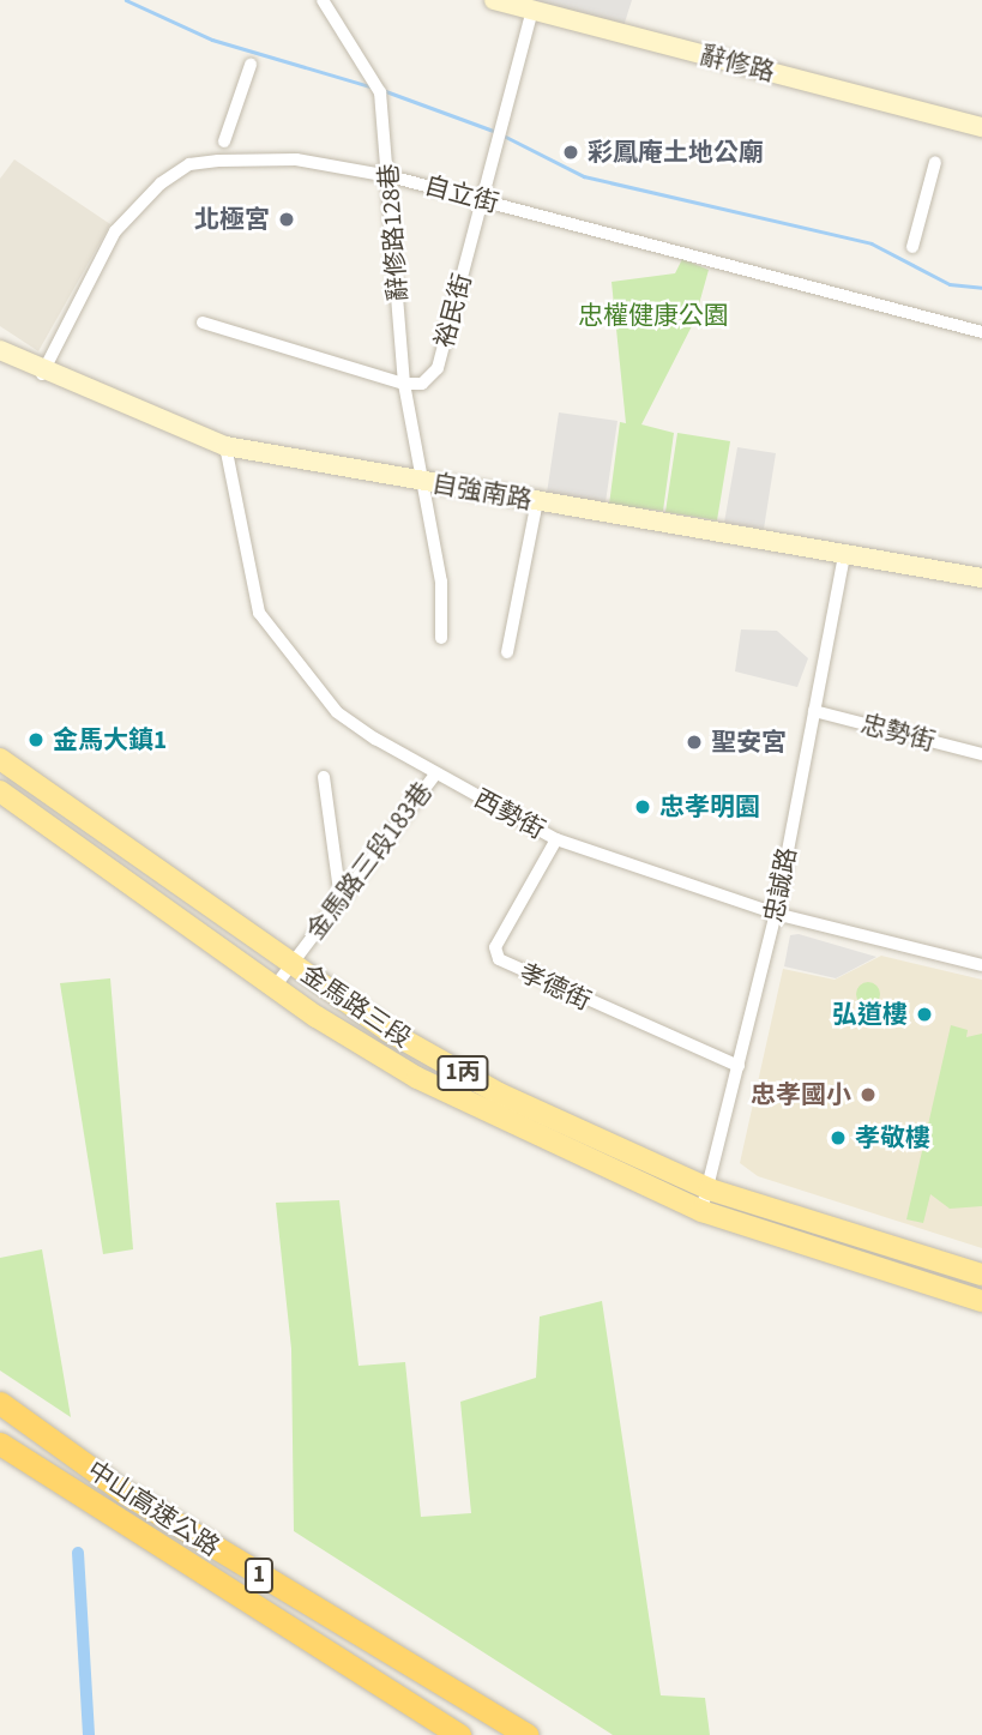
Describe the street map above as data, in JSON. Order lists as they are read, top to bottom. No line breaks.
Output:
{"streets":{"highway":["中山高速公路","1"],"main road":["金馬路三段","1丙"],"street":["辭修路","自立街","辭修路128巷","裕民街","自強南路","忠勢街","西勢街","金馬路三段183巷","忠誠路","孝德街"]},"crossings":[["辭修路","裕民街"],["自立街","辭修路128巷"],["自立街","裕民街"],["自立街","自強南路"],["辭修路128巷","裕民街"],["辭修路128巷","自強南路"],["自強南路","西勢街"],["自強南路","忠誠路"],["忠勢街","忠誠路"],["西勢街","金馬路三段183巷"],["西勢街","忠誠路"],["西勢街","孝德街"],["金馬路三段183巷","金馬路三段"],["忠誠路","孝德街"],["忠誠路","金馬路三段"]],"parks":["忠權健康公園"],"places":["彩鳳庵土地公廟","北極宮","金馬大鎮1","聖安宮","忠孝明園","弘道樓","忠孝國小","孝敬樓"]}
